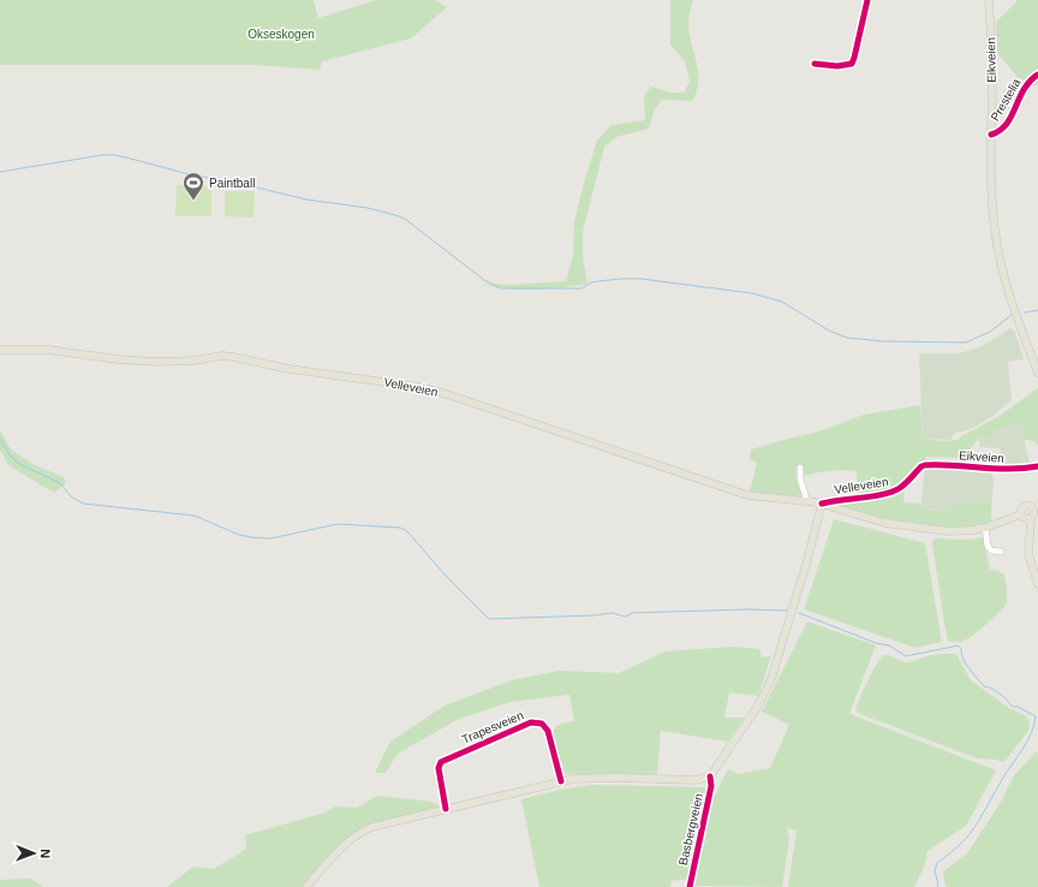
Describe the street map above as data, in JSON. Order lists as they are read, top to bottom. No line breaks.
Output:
{"streets":{"main road":["Eikveien","Velleveien","Basbergveien"],"street":["Prestelia","Trapesveien"]},"crossings":[["Eikveien","Prestelia"],["Eikveien","Velleveien"],["Velleveien","Basbergveien"],["Trapesveien","Basbergveien"]],"parks":["Okseskogen"],"places":{"sports":["Paintball"]},"north":"right"}
